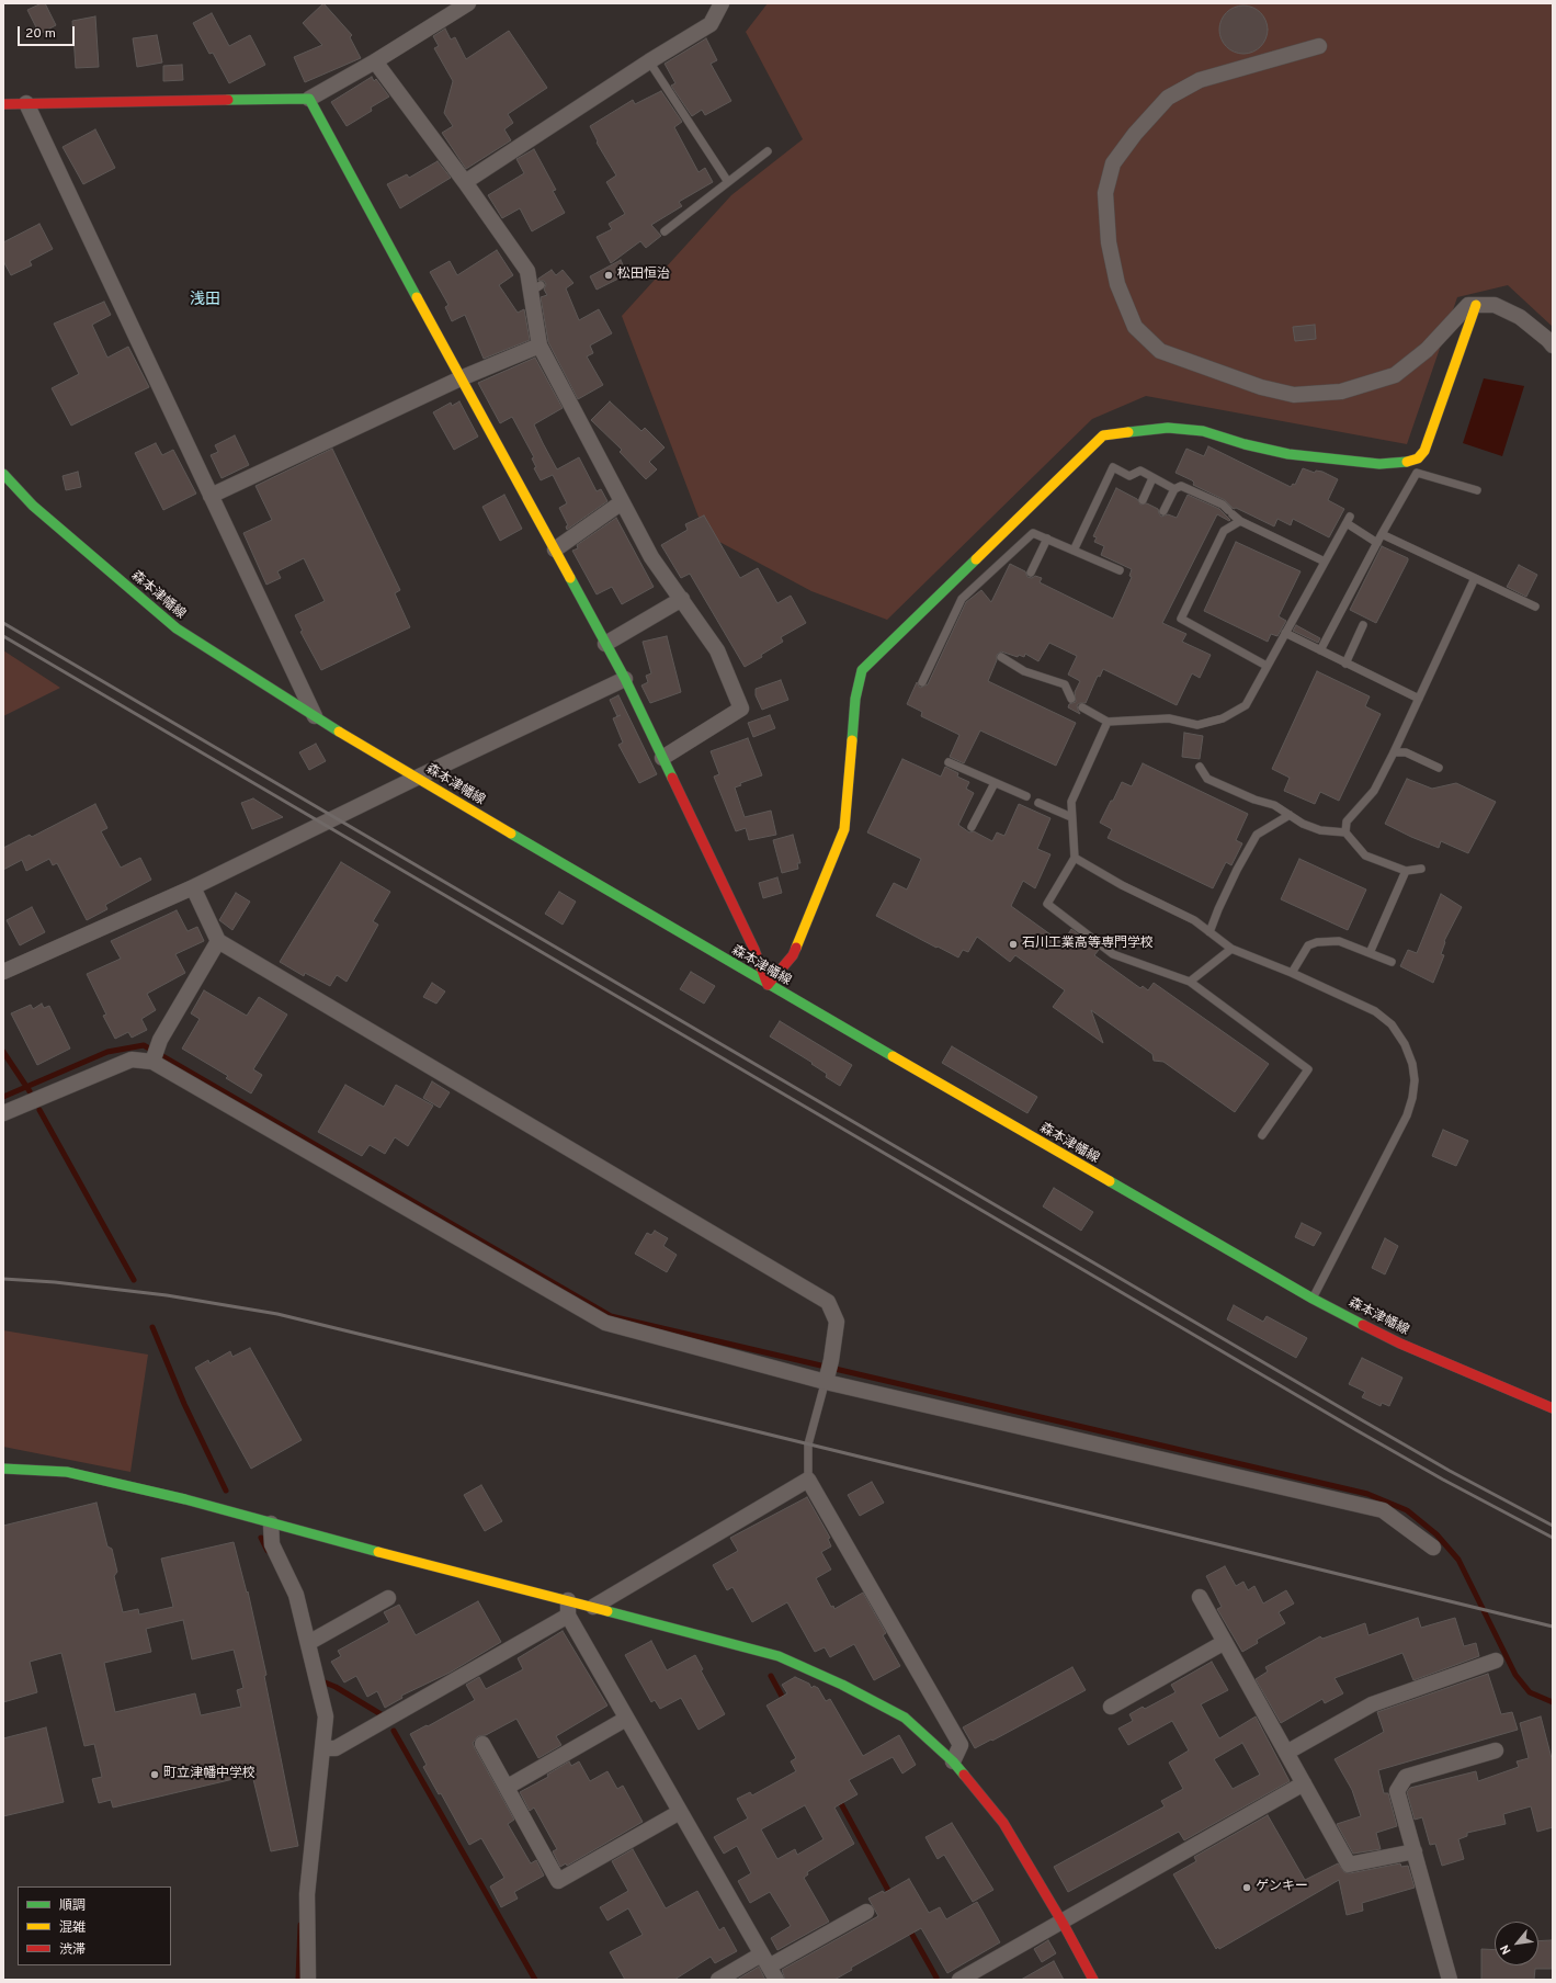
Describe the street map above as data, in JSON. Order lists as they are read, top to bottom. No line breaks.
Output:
{"streets":{"street":["森本津幡線"]},"districts":["浅田"],"places":["松田恒治","石川工業高等専門学校","町立津幡中学校","ゲンキー"],"legend":["順調","混雑","渋滞"],"scale_bar":"20 m","north":"bottom left"}
